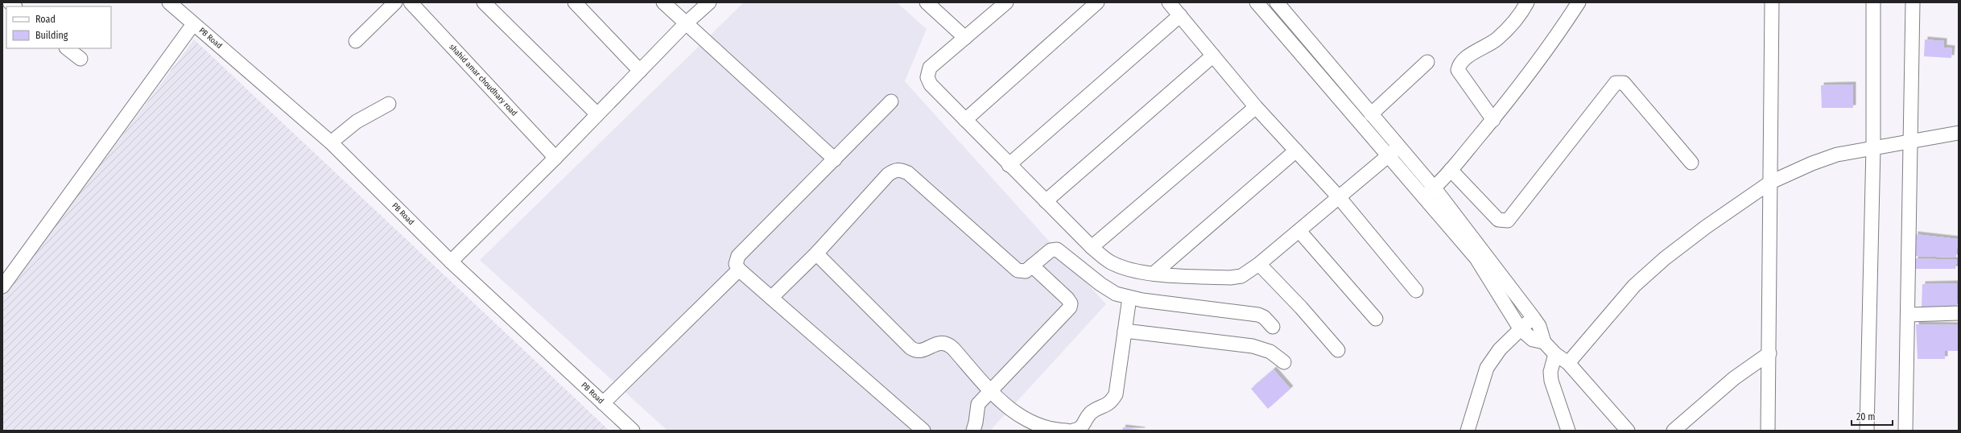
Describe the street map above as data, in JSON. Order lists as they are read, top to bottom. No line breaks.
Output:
{"streets":{"street":["PB Road","shahid amar choudhary road"]},"legend":["Road","Building"],"scale_bar":"20 m"}
